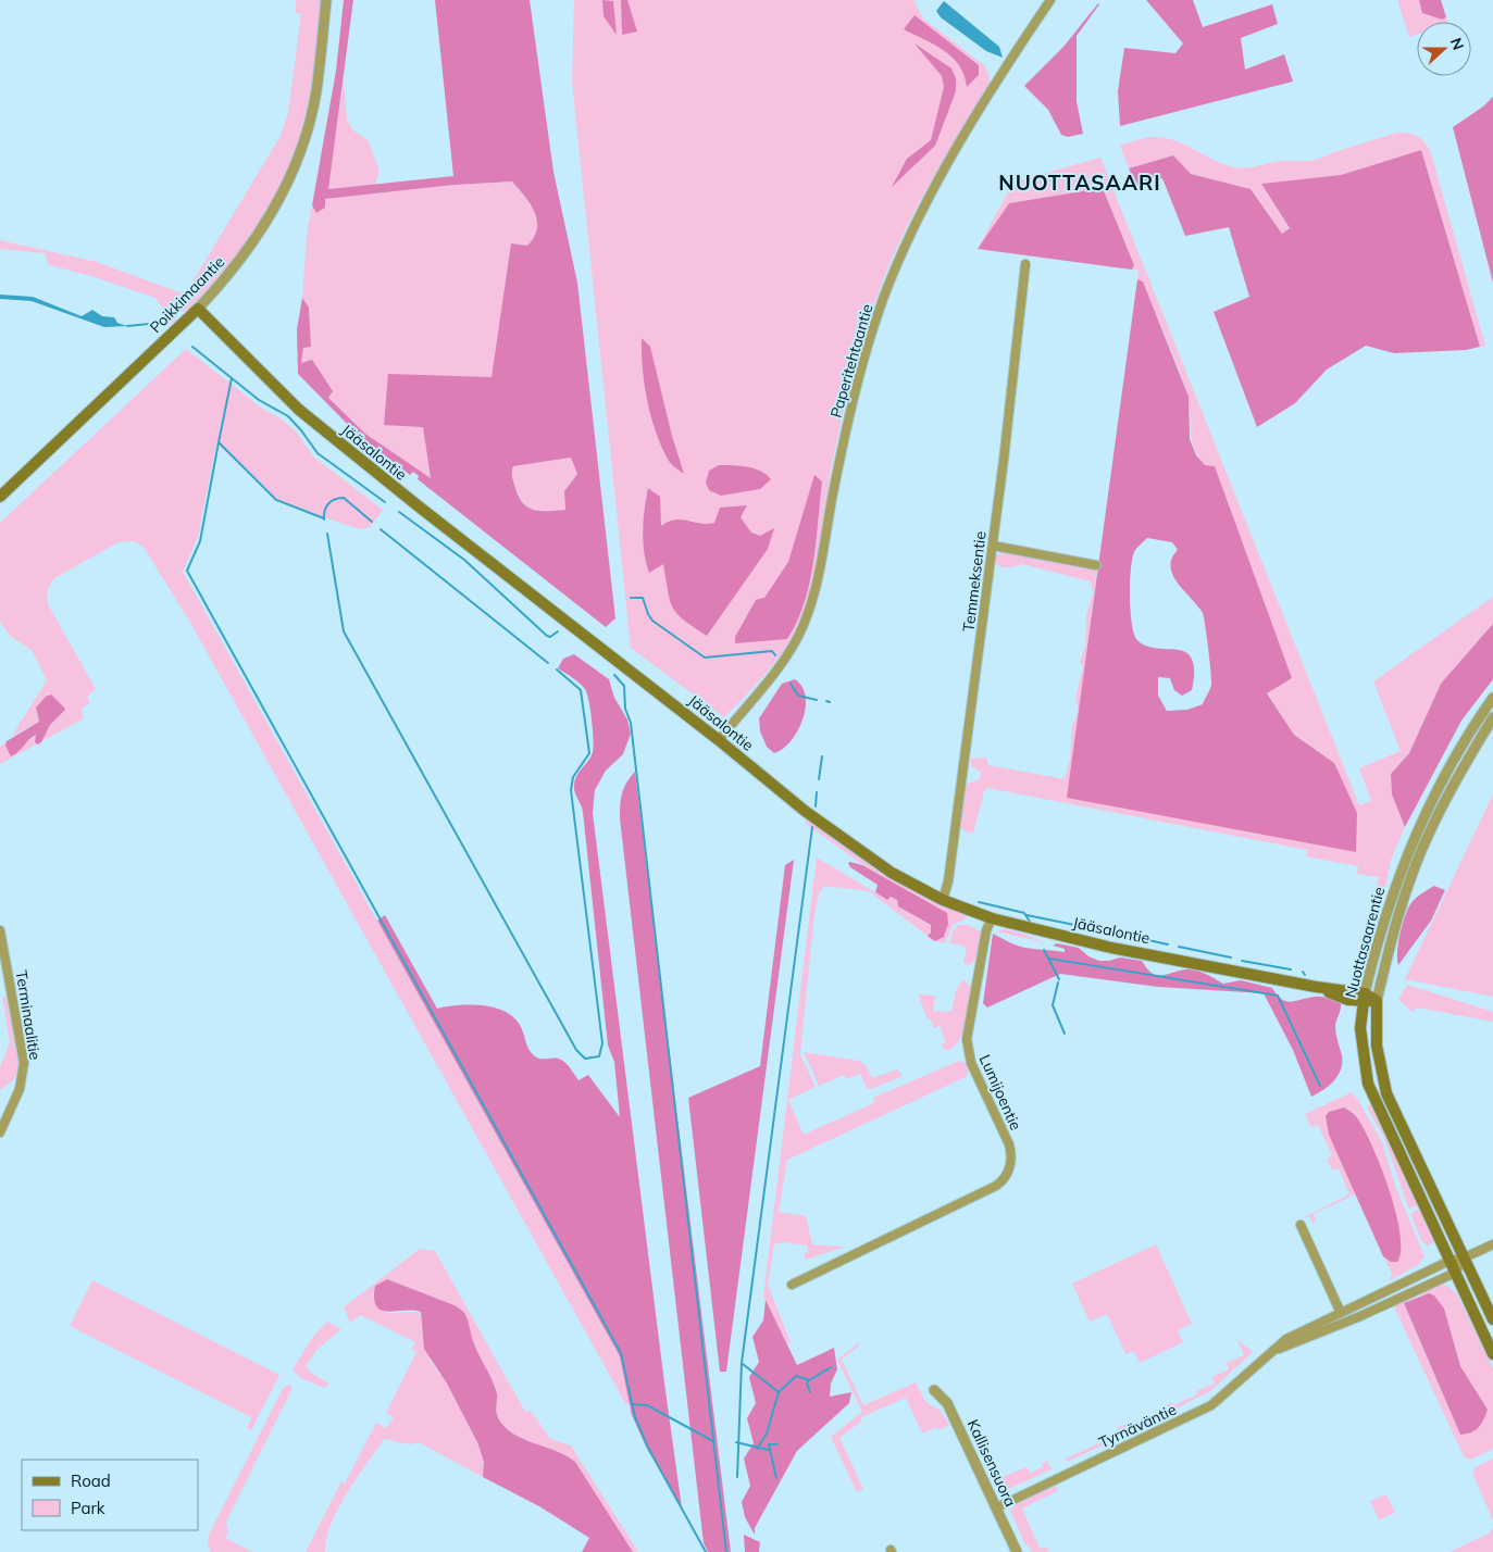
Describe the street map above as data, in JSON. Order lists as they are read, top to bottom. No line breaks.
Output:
{"streets":{"main road":["Poikkimaantie","Jääsalontie","Nuottasaarentie"],"street":["Paperitehtaantie","Temmeksentie","Terminaalitie","Lumijoentie","Tyrnäväntie","Kallisensuora"]},"crossings":[["Poikkimaantie","Jääsalontie"],["Paperitehtaantie","Jääsalontie"],["Jääsalontie","Temmeksentie"],["Jääsalontie","Nuottasaarentie"],["Jääsalontie","Lumijoentie"],["Nuottasaarentie","Tyrnäväntie"],["Tyrnäväntie","Kallisensuora"]],"districts":["NUOTTASAARI"],"legend":["Road","Park"],"north":"right"}
